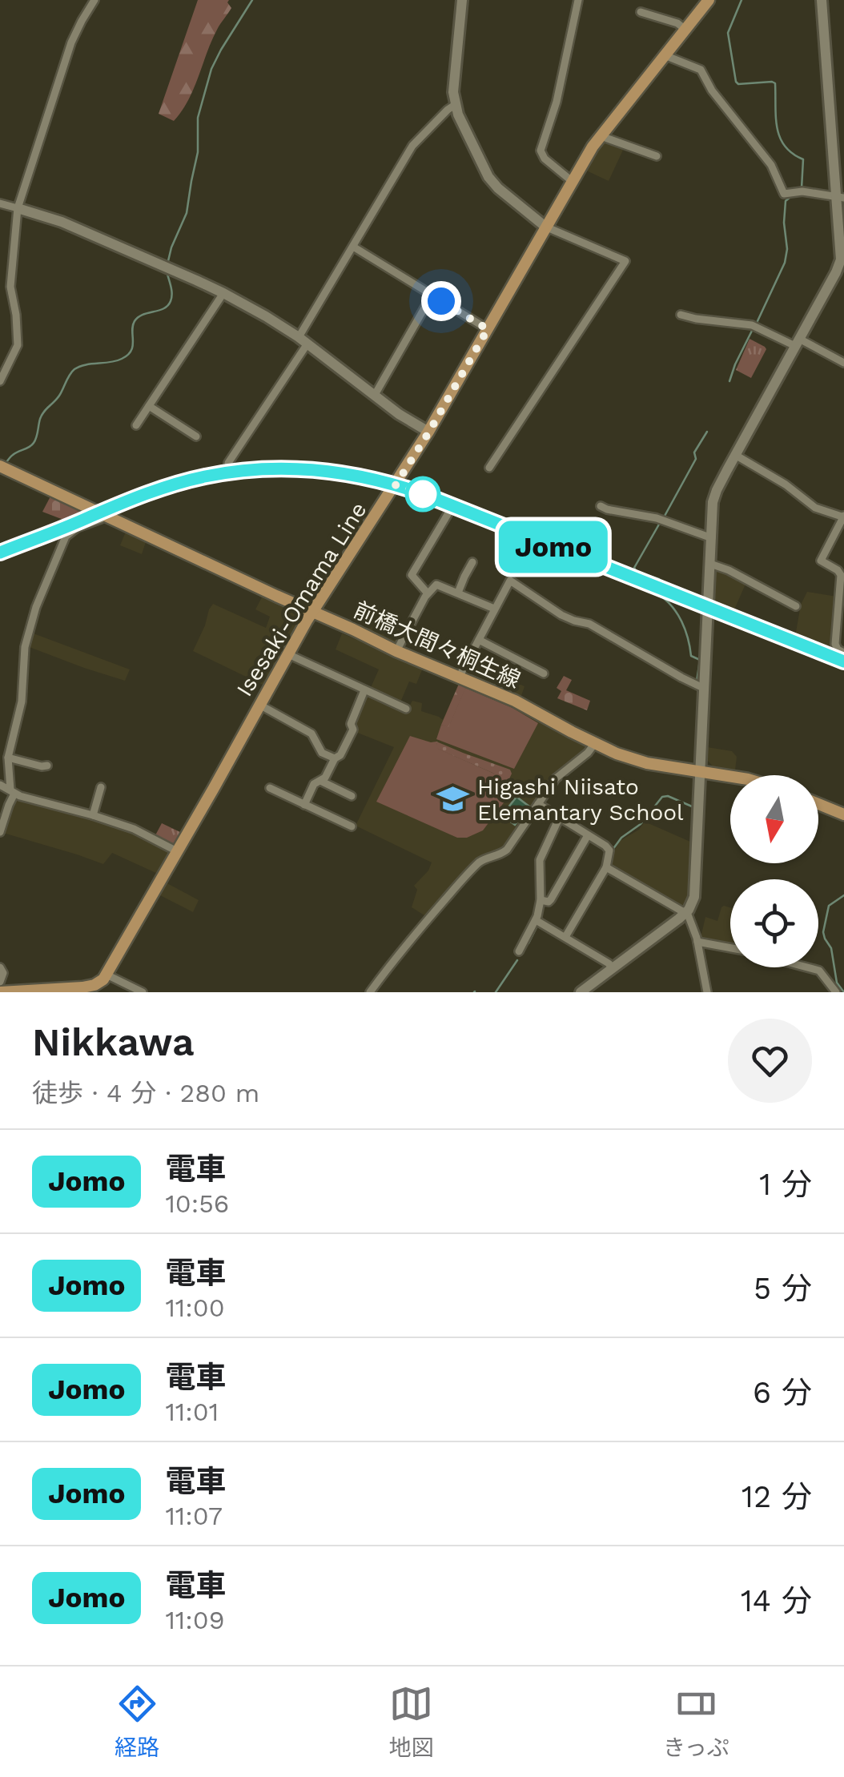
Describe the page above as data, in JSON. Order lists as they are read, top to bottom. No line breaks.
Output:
{"streets":{"main road":["Isesaki-Omama Line","前橋大間々桐生線"]},"crossings":[["Isesaki-Omama Line","前橋大間々桐生線"]],"places":{"school or university":["Higashi Niisato Elemantary School"]},"north":"bottom","page":{"on_map":"Jomo","heading":["Nikkawa","徒歩 · 4 分 · 280 m"],"list":[{"mark":"Jomo","name":"電車","note":"10:56","value":"1 分"},{"mark":"Jomo","name":"電車","note":"11:00","value":"5 分"},{"mark":"Jomo","name":"電車","note":"11:01","value":"6 分"},{"mark":"Jomo","name":"電車","note":"11:07","value":"12 分"},{"mark":"Jomo","name":"電車","note":"11:09","value":"14 分"}],"tabs":["経路","地図","きっぷ"]}}
